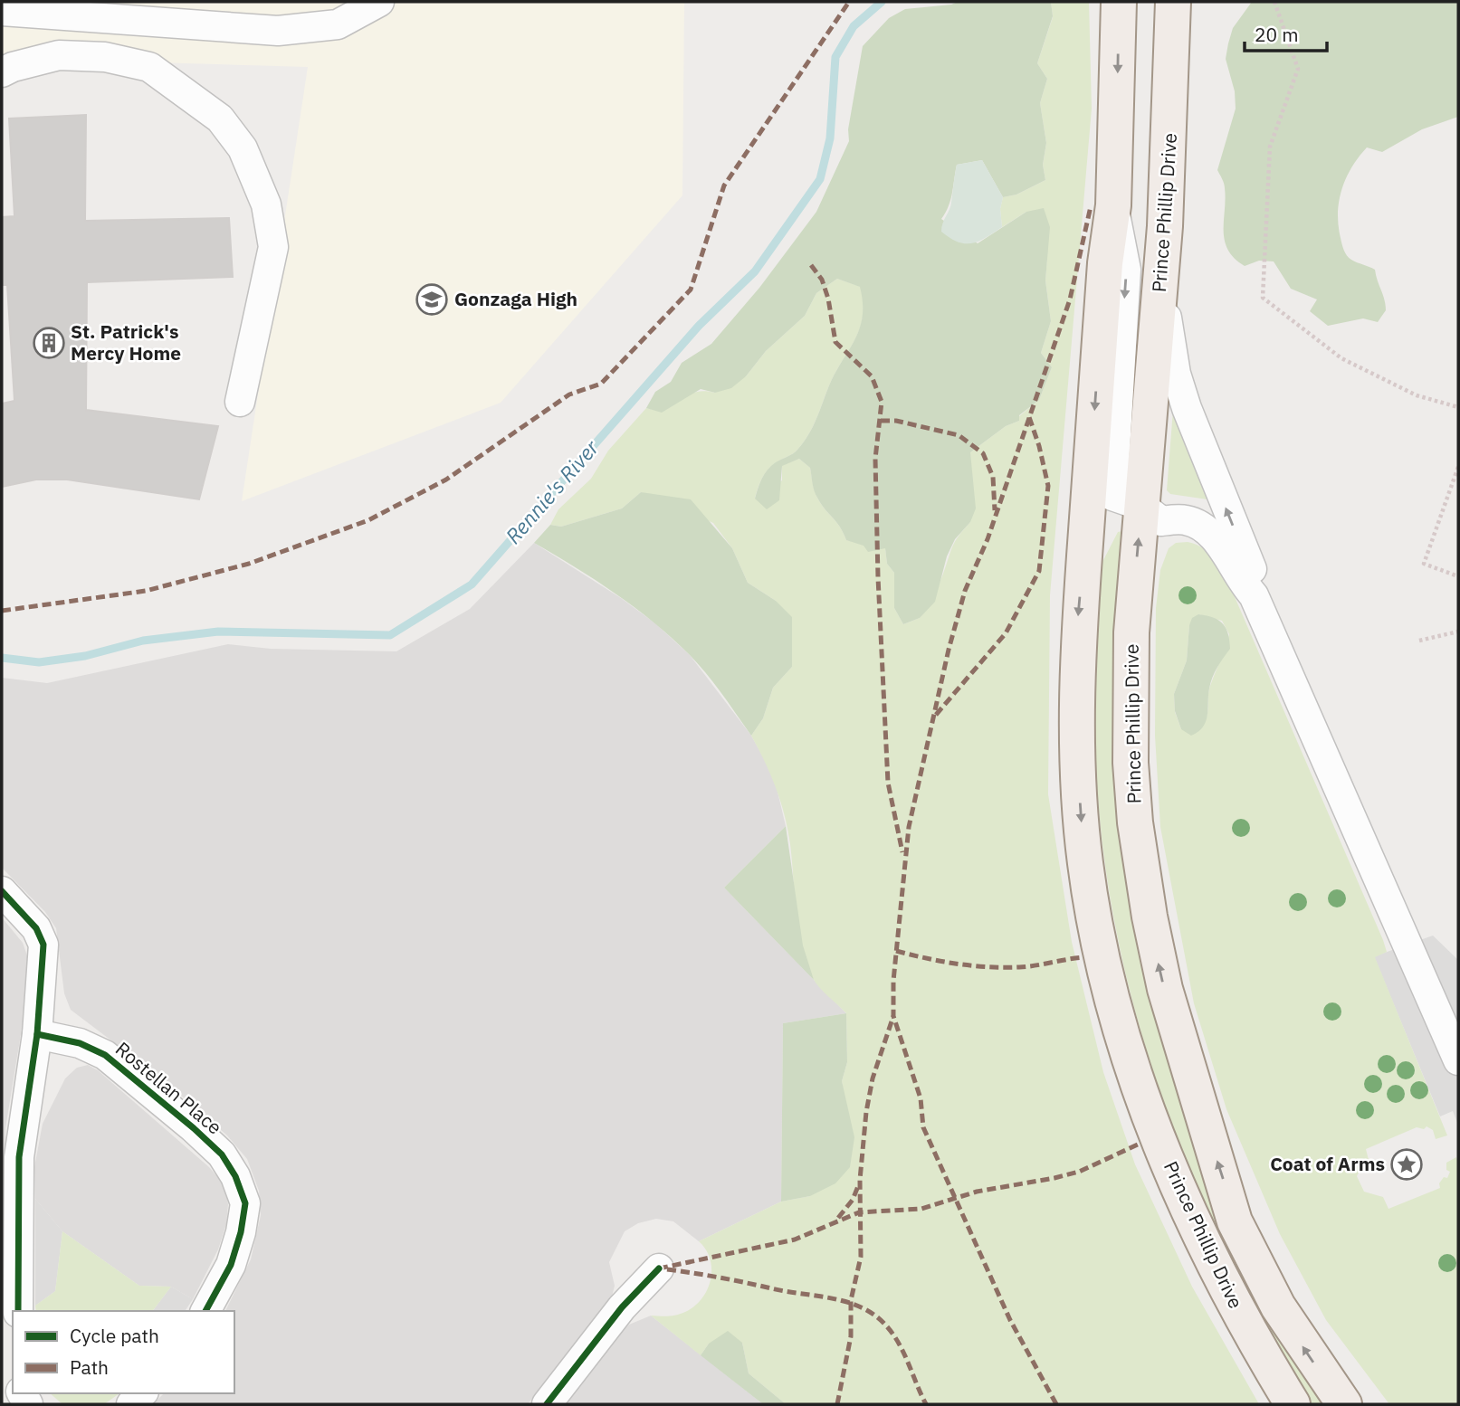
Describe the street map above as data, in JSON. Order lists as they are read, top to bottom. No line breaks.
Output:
{"streets":{"main road":["Prince Phillip Drive"],"street":["Rostellan Place"]},"water":["Rennie's River"],"places":{"school or university":["Gonzaga High"],"building":["St. Patrick's Mercy Home"],"place":["Coat of Arms"]},"legend":["Cycle path","Path"],"scale_bar":"20 m"}
